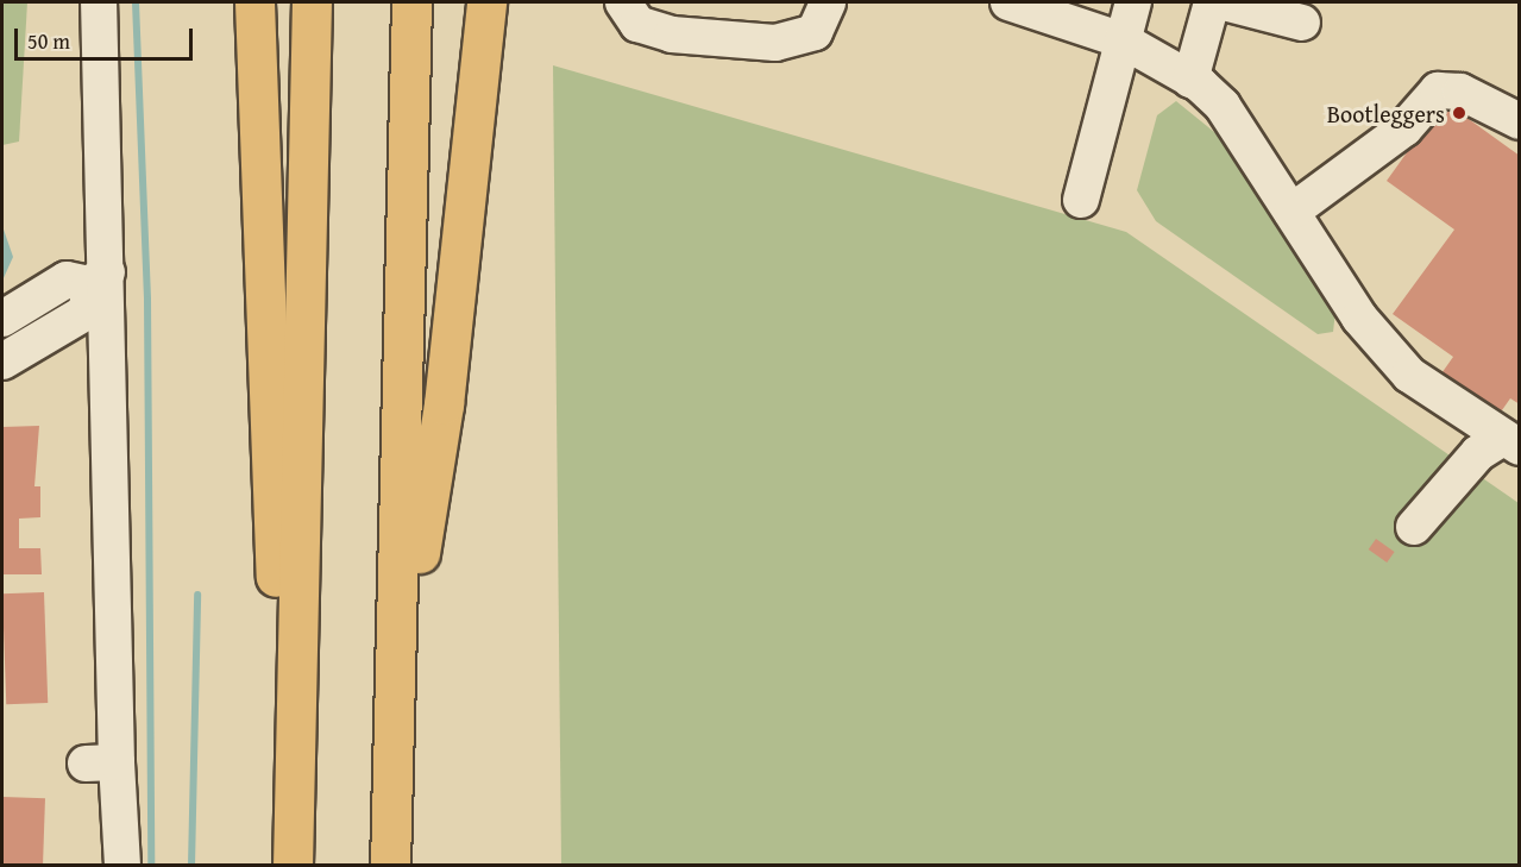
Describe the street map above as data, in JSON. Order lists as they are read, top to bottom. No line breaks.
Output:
{"places":["Bootleggers"],"scale_bar":"50 m"}
